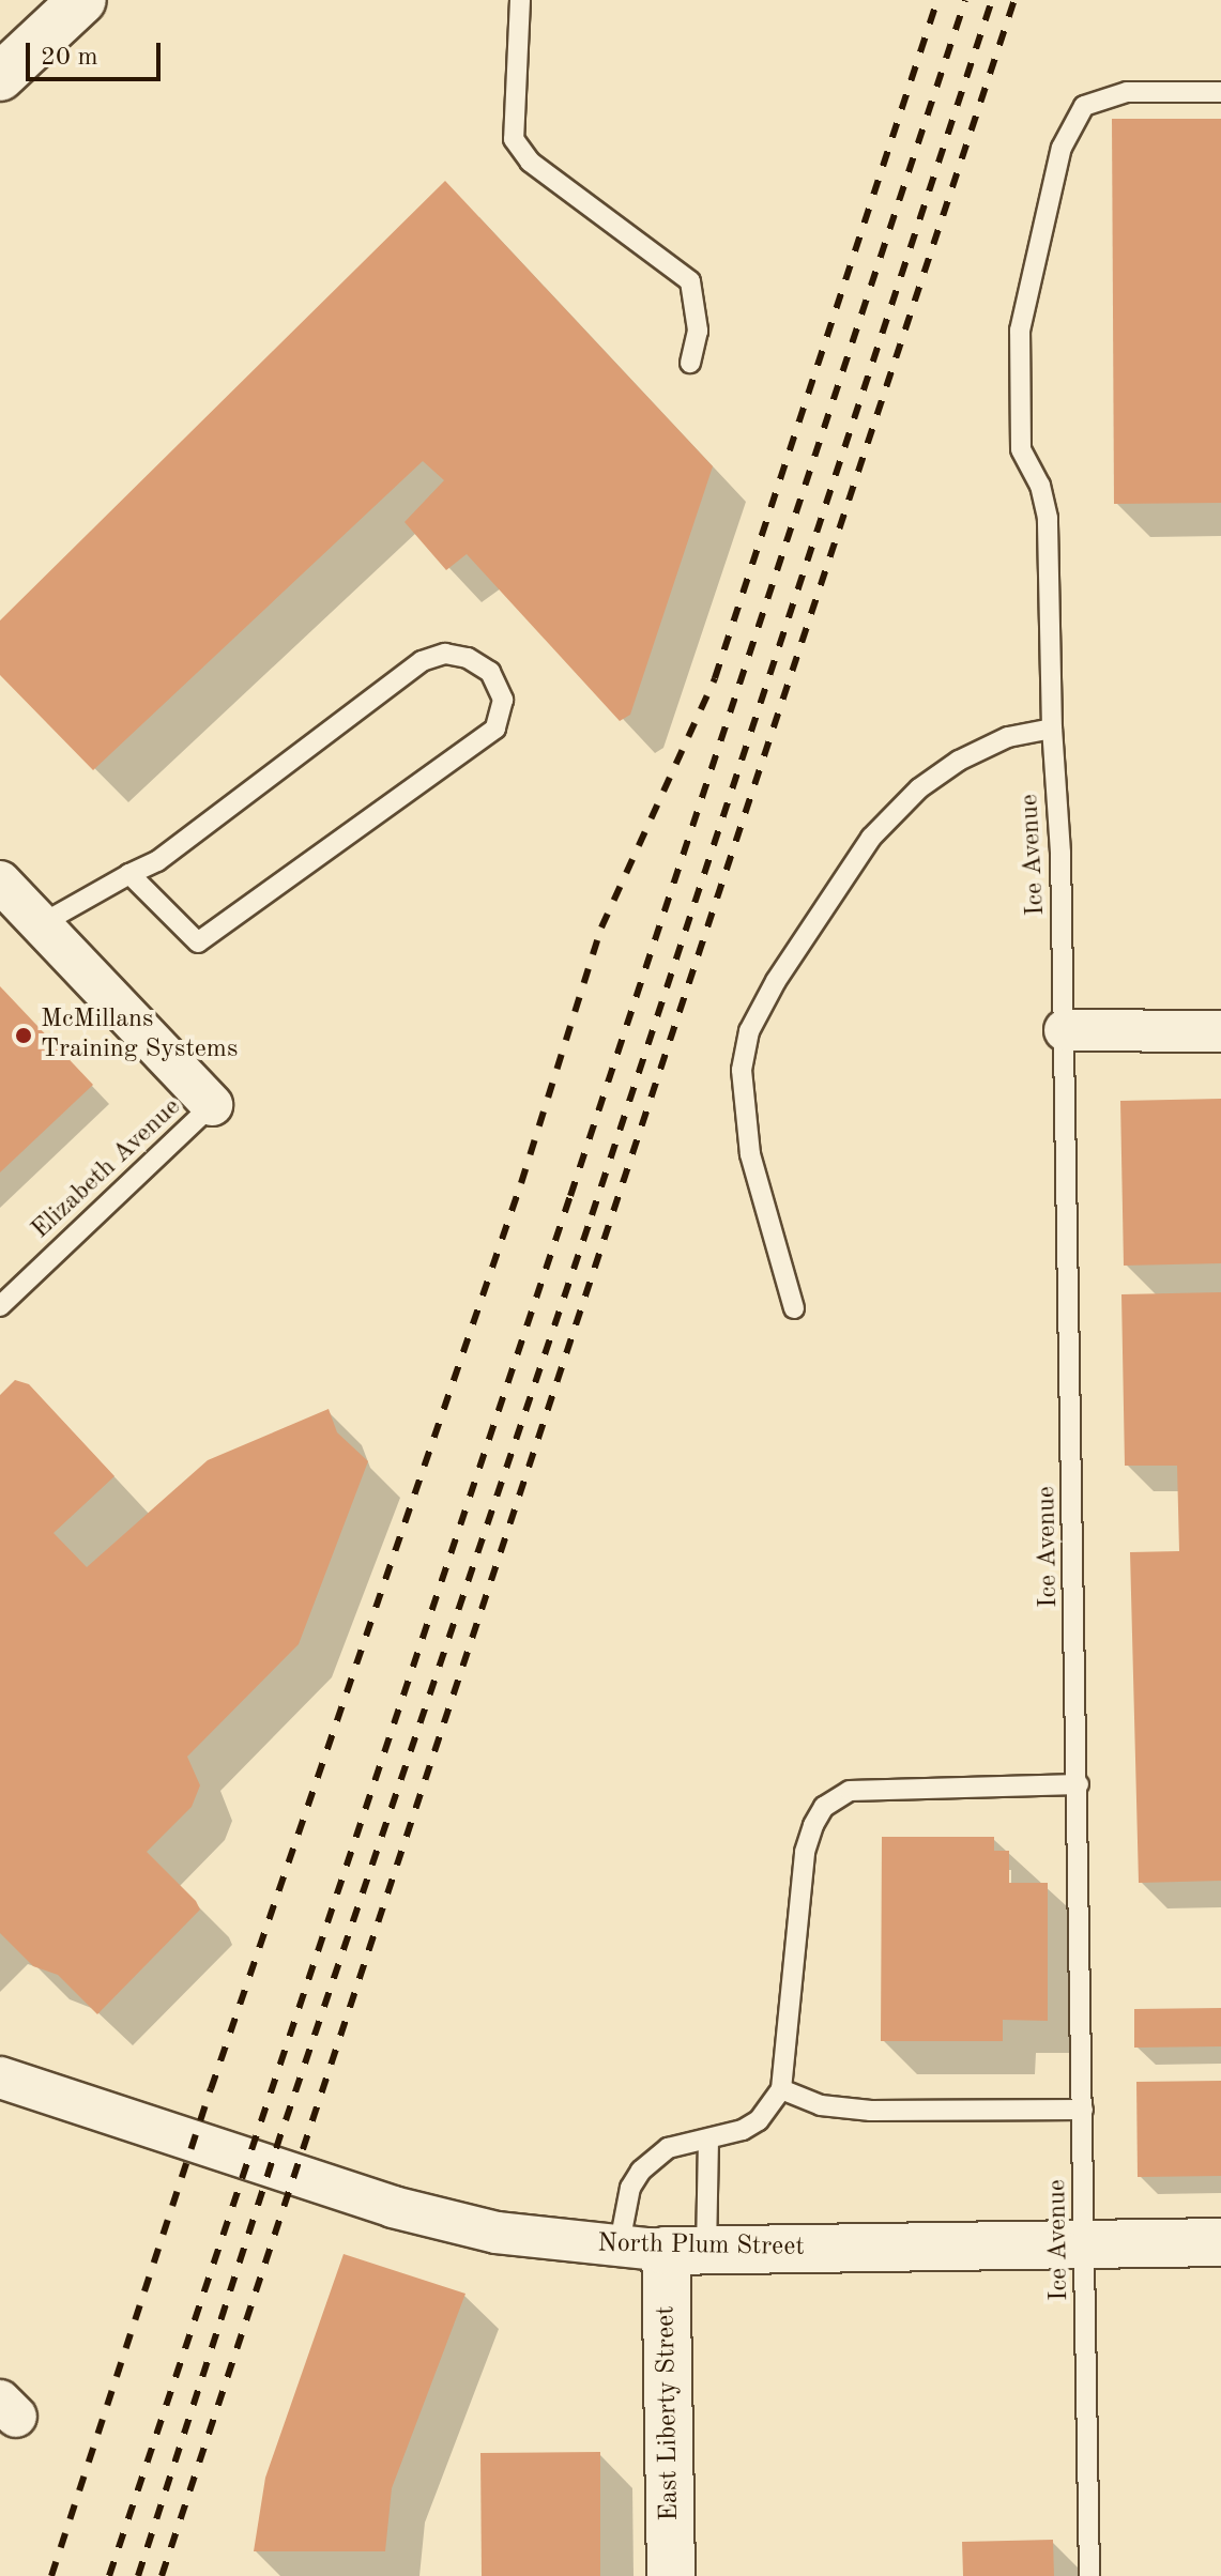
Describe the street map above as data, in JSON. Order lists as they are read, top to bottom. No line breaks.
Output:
{"streets":{"street":["North Plum Street","East Liberty Street"],"lane":["Ice Avenue","Elizabeth Avenue"]},"crossings":[["Ice Avenue","North Plum Street"],["North Plum Street","East Liberty Street"]],"places":["McMillans Training Systems"],"scale_bar":"20 m"}
